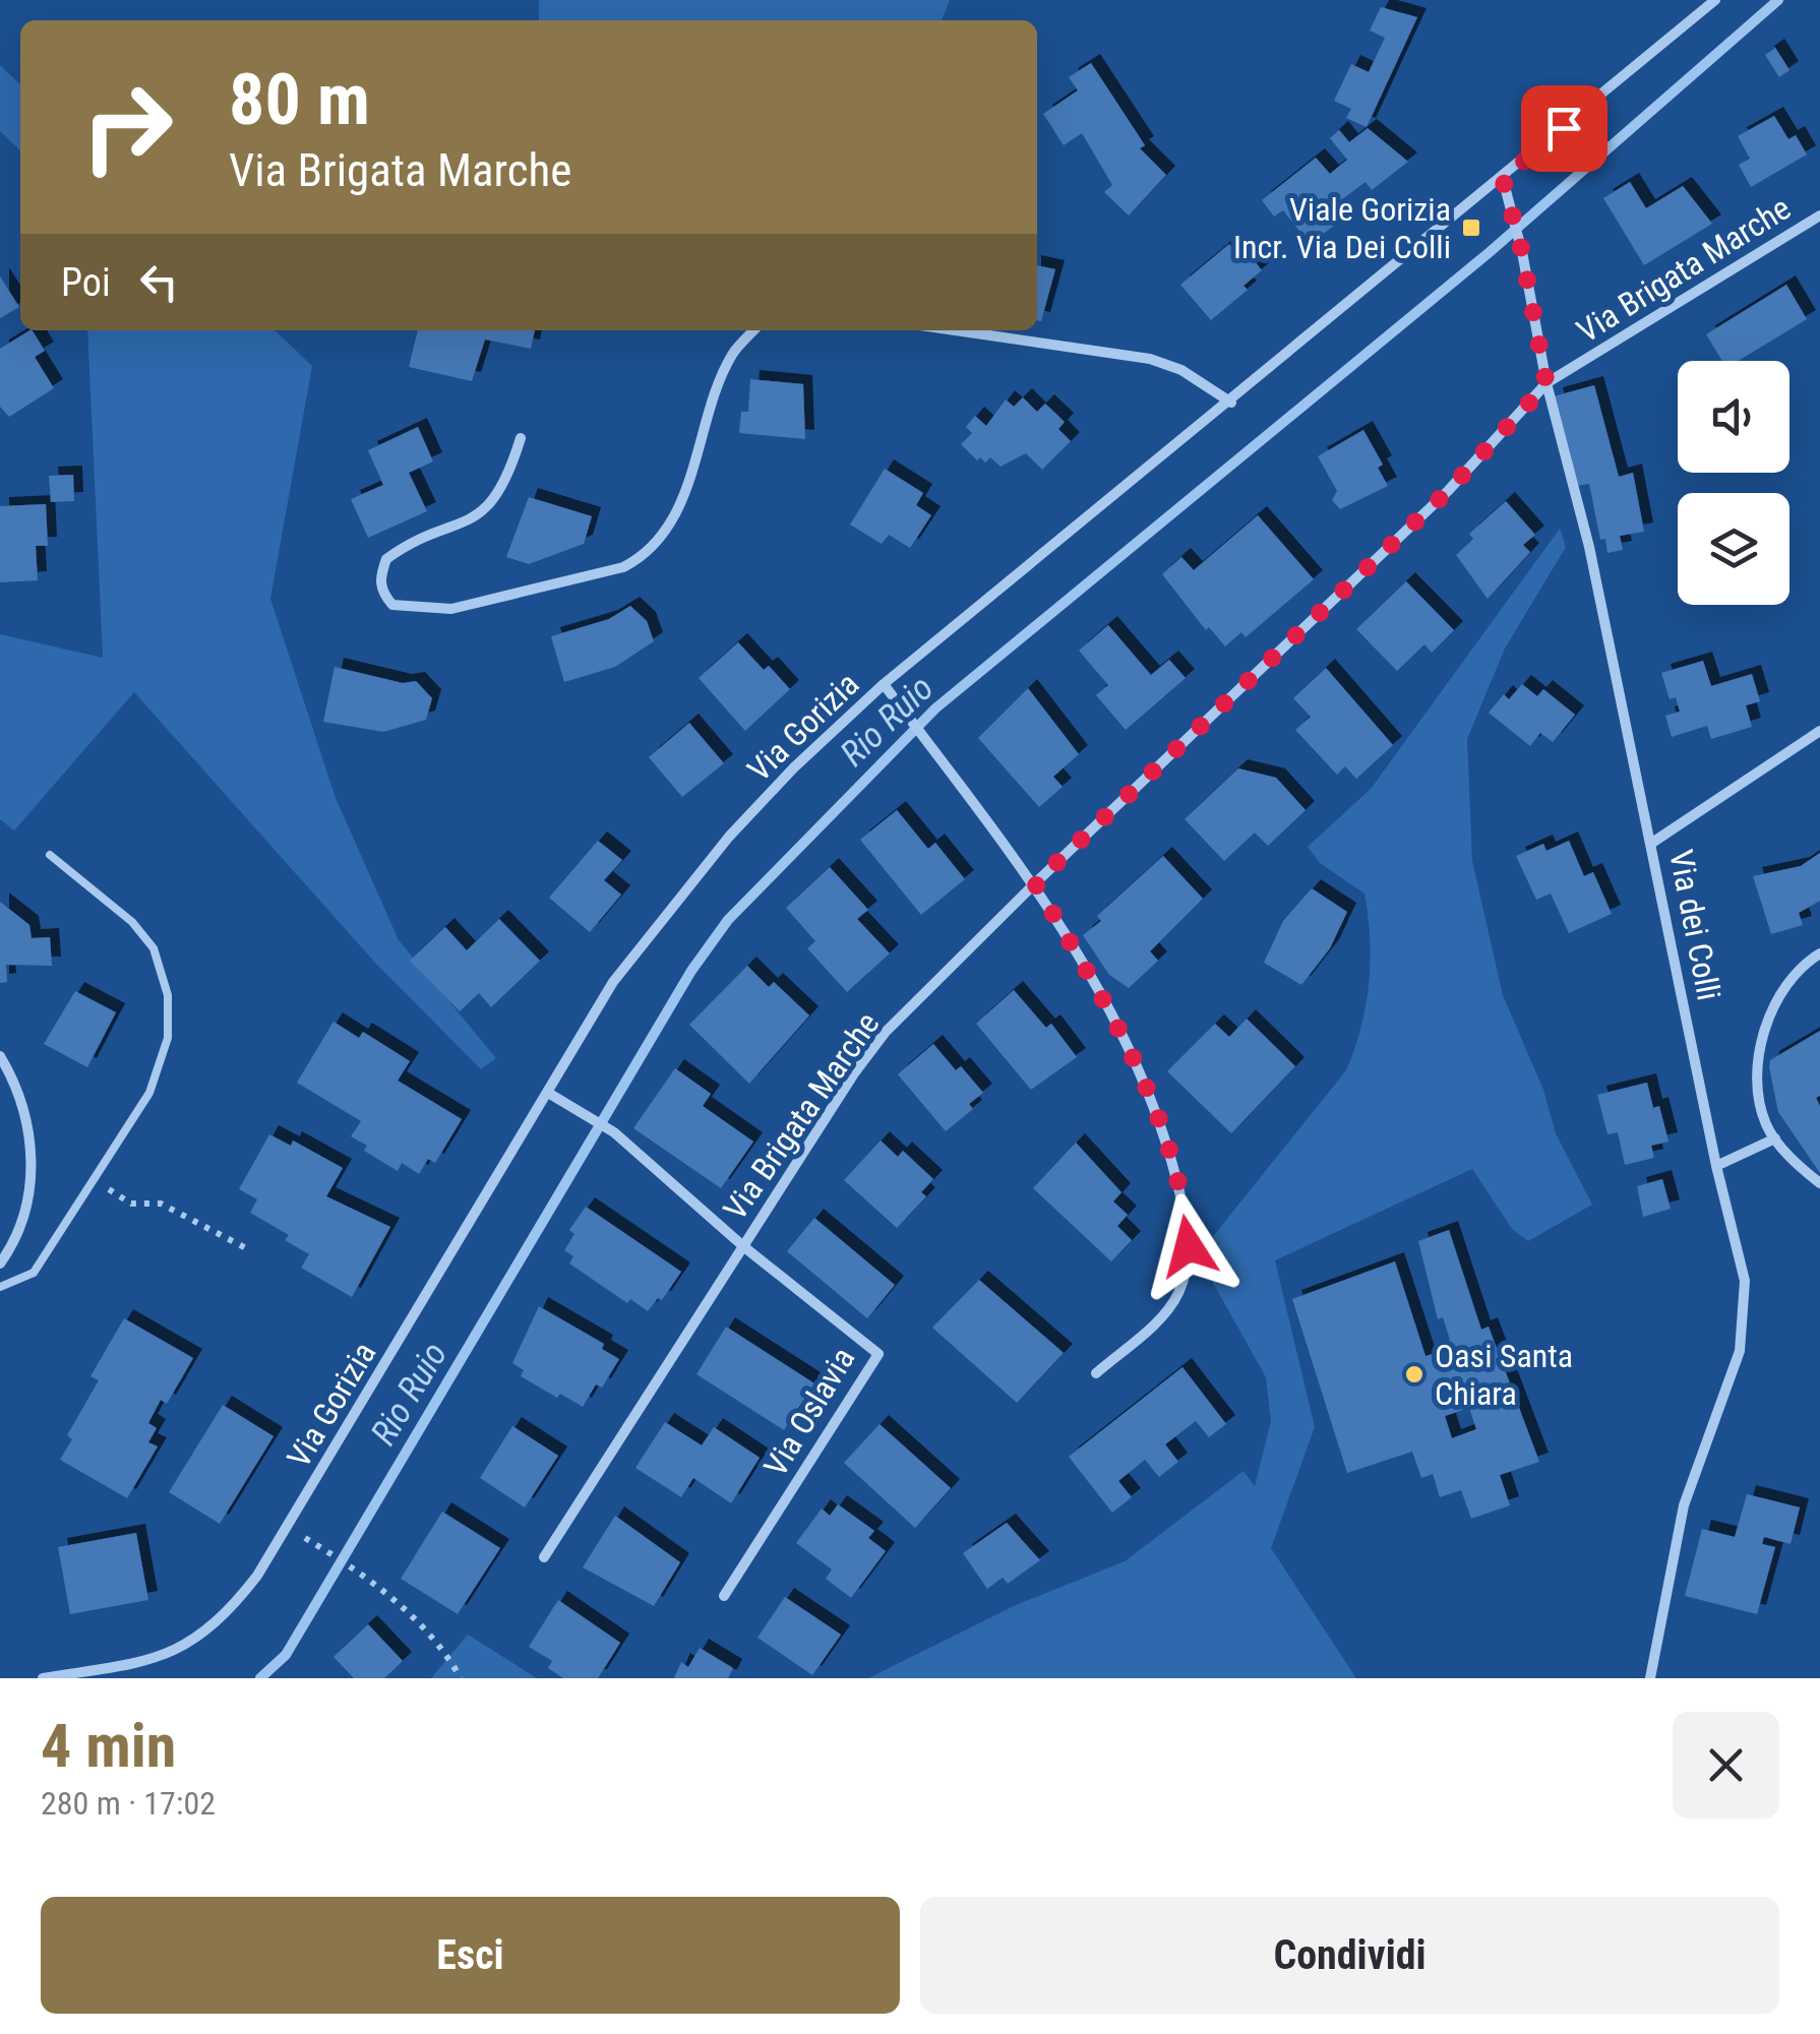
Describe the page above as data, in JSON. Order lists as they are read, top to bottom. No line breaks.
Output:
{"streets":{"street":["Via Brigata Marche","Via Gorizia","Via dei Colli","Via Oslavia"]},"crossings":[["Via Brigata Marche","Via dei Colli"],["Via Brigata Marche","Via Oslavia"],["Via Gorizia","Via dei Colli"],["Via Gorizia","Via Oslavia"]],"water":["Rio Ruio"],"places":{"transit":["Viale Gorizia Incr. Via Dei Colli"],"other":["Oasi Santa Chiara"]},"page":{"turn":["80 m","Via Brigata Marche"],"then":"Poi","heading":["4 min","280 m · 17:02"],"buttons":["Esci","Condividi"]}}
